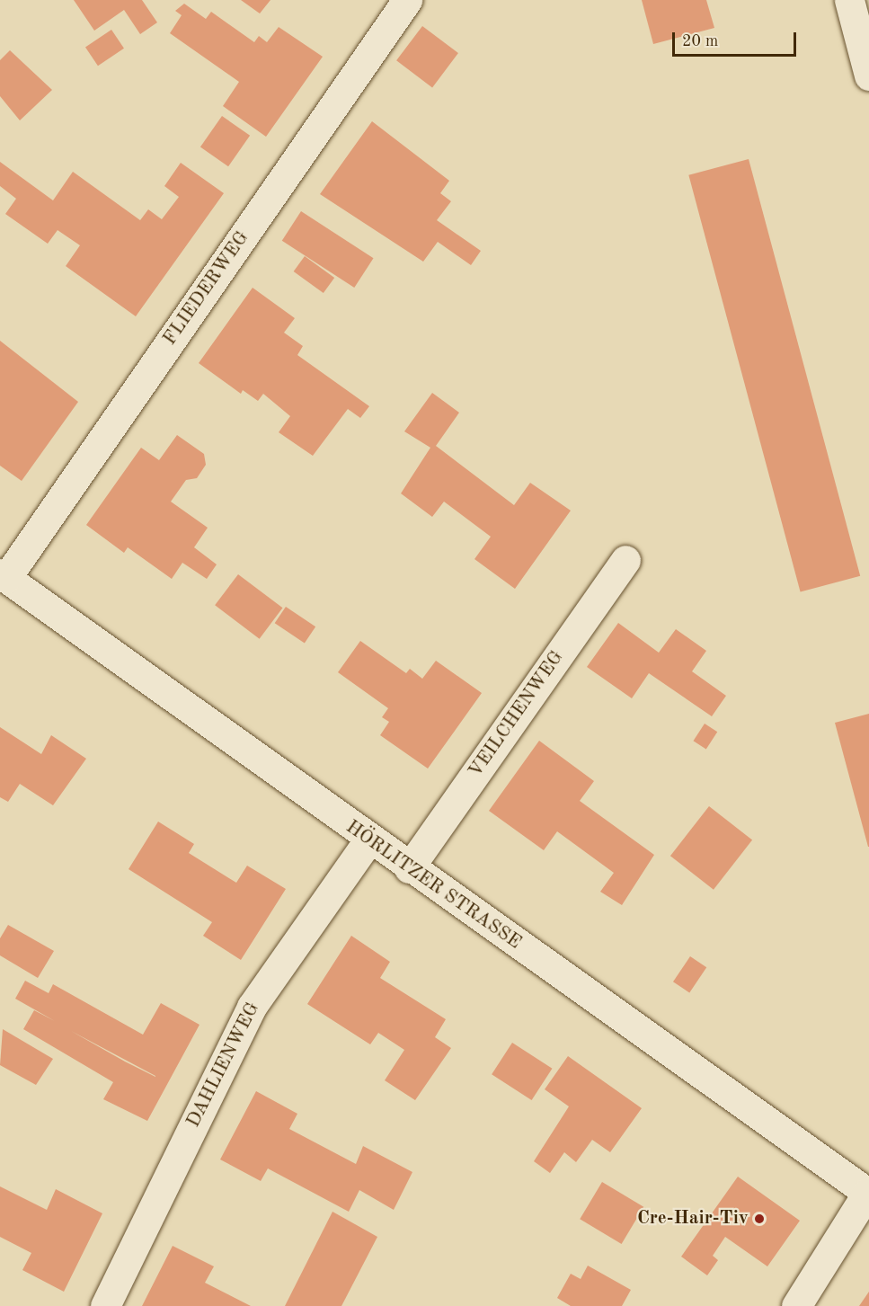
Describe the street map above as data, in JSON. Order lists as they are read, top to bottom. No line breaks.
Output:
{"streets":{"street":["FLIEDERWEG","VEILCHENWEG","HÖRLITZER STRASSE","DAHLIENWEG"]},"crossings":[["FLIEDERWEG","HÖRLITZER STRASSE"],["VEILCHENWEG","HÖRLITZER STRASSE"],["HÖRLITZER STRASSE","DAHLIENWEG"]],"places":["Cre-Hair-Tiv"],"scale_bar":"20 m"}
